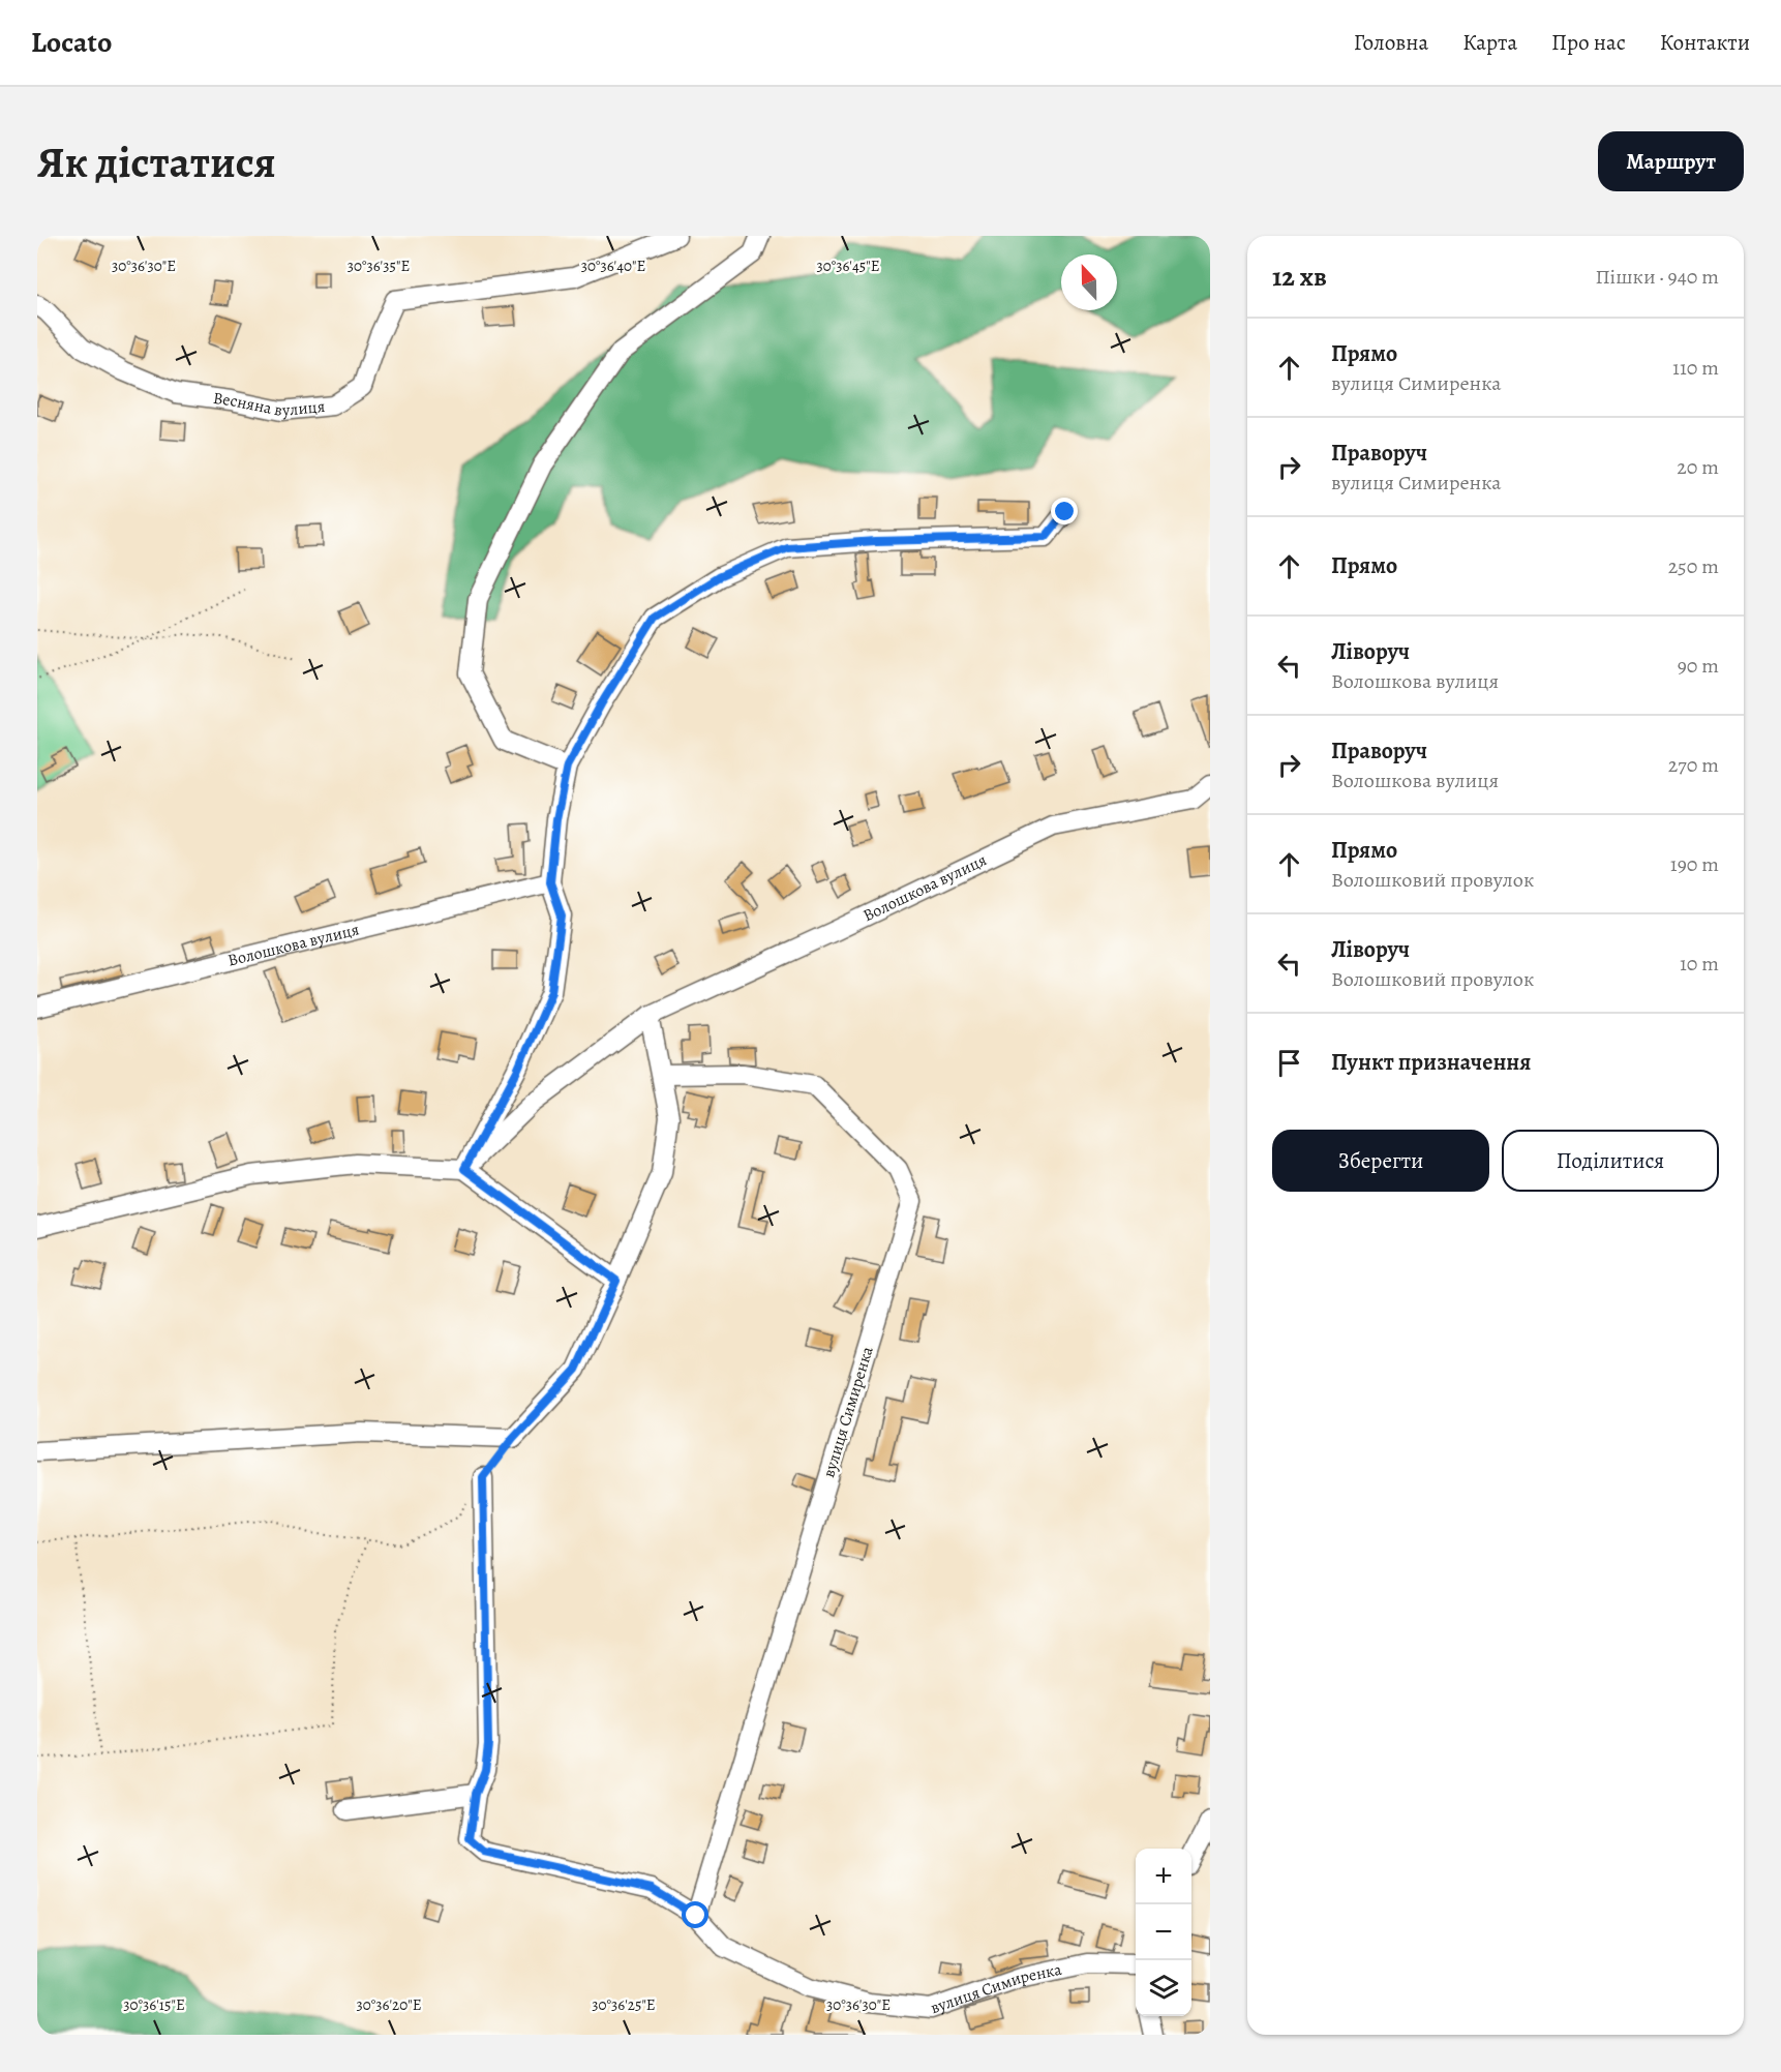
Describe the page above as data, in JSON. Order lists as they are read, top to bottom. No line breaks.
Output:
{"streets":{"street":["Весняна вулиця","Волошкова вулиця","вулиця Симиренка"]},"north":"top","page":{"header":"Locato","nav":["Головна","Карта","Про нас","Контакти"],"buttons":["Маршрут",["Зберегти","Поділитися"]],"title":"Як дістатися","heading":["12 хв","Пішки · 940 m"],"list":[["Прямо","вулиця Симиренка","110 m"],["Праворуч","вулиця Симиренка","20 m"],["Прямо","250 m"],["Ліворуч","Волошкова вулиця","90 m"],["Праворуч","Волошкова вулиця","270 m"],["Прямо","Волошковий провулок","190 m"],["Ліворуч","Волошковий провулок","10 m"],"Пункт призначення"],"map_buttons":["+","−"]},"coordinates":["30°36'30\"E","30°36'35\"E","30°36'40\"E","30°36'45\"E","30°36'15\"E","30°36'20\"E","30°36'25\"E"]}
